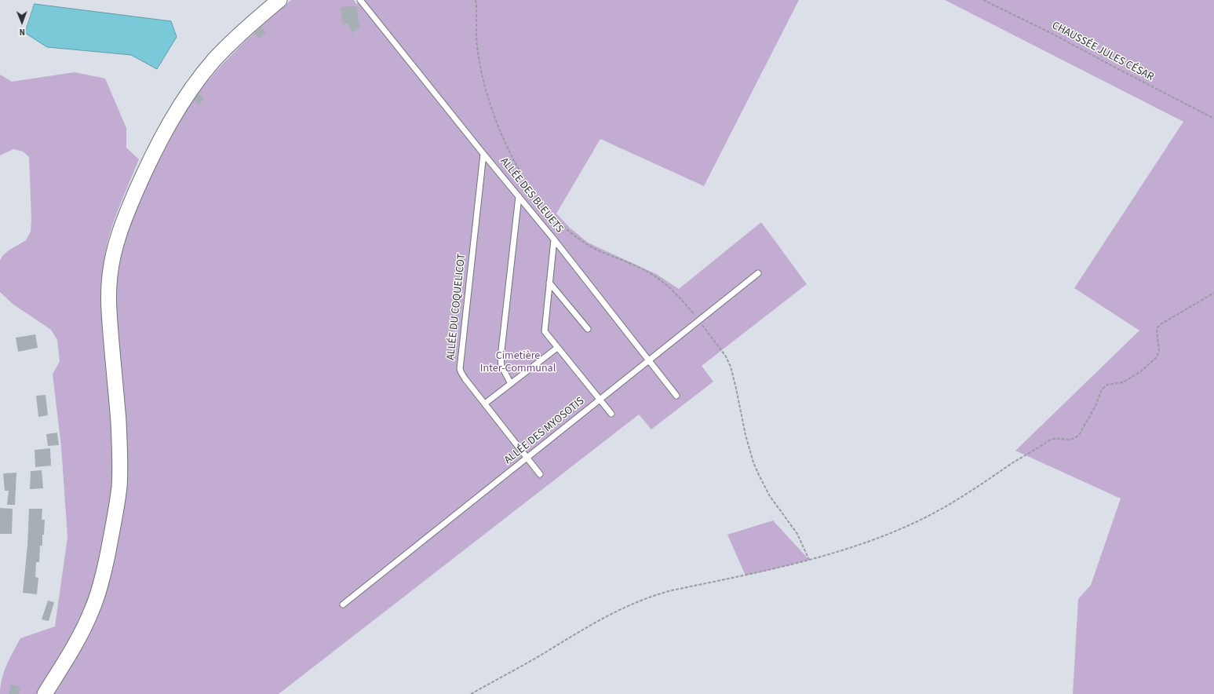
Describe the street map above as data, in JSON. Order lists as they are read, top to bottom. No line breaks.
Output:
{"streets":{"lane":["ALLÉE DES BLEUETS","ALLÉE DU COQUELICOT","ALLÉE DES MYOSOTIS"],"path":["CHAUSSÉE JULES CÉSAR"]},"crossings":[["ALLÉE DES BLEUETS","ALLÉE DU COQUELICOT"],["ALLÉE DES BLEUETS","ALLÉE DES MYOSOTIS"],["ALLÉE DU COQUELICOT","ALLÉE DES MYOSOTIS"]],"parks":["Cimetière Inter-Communal"],"north":"bottom"}
